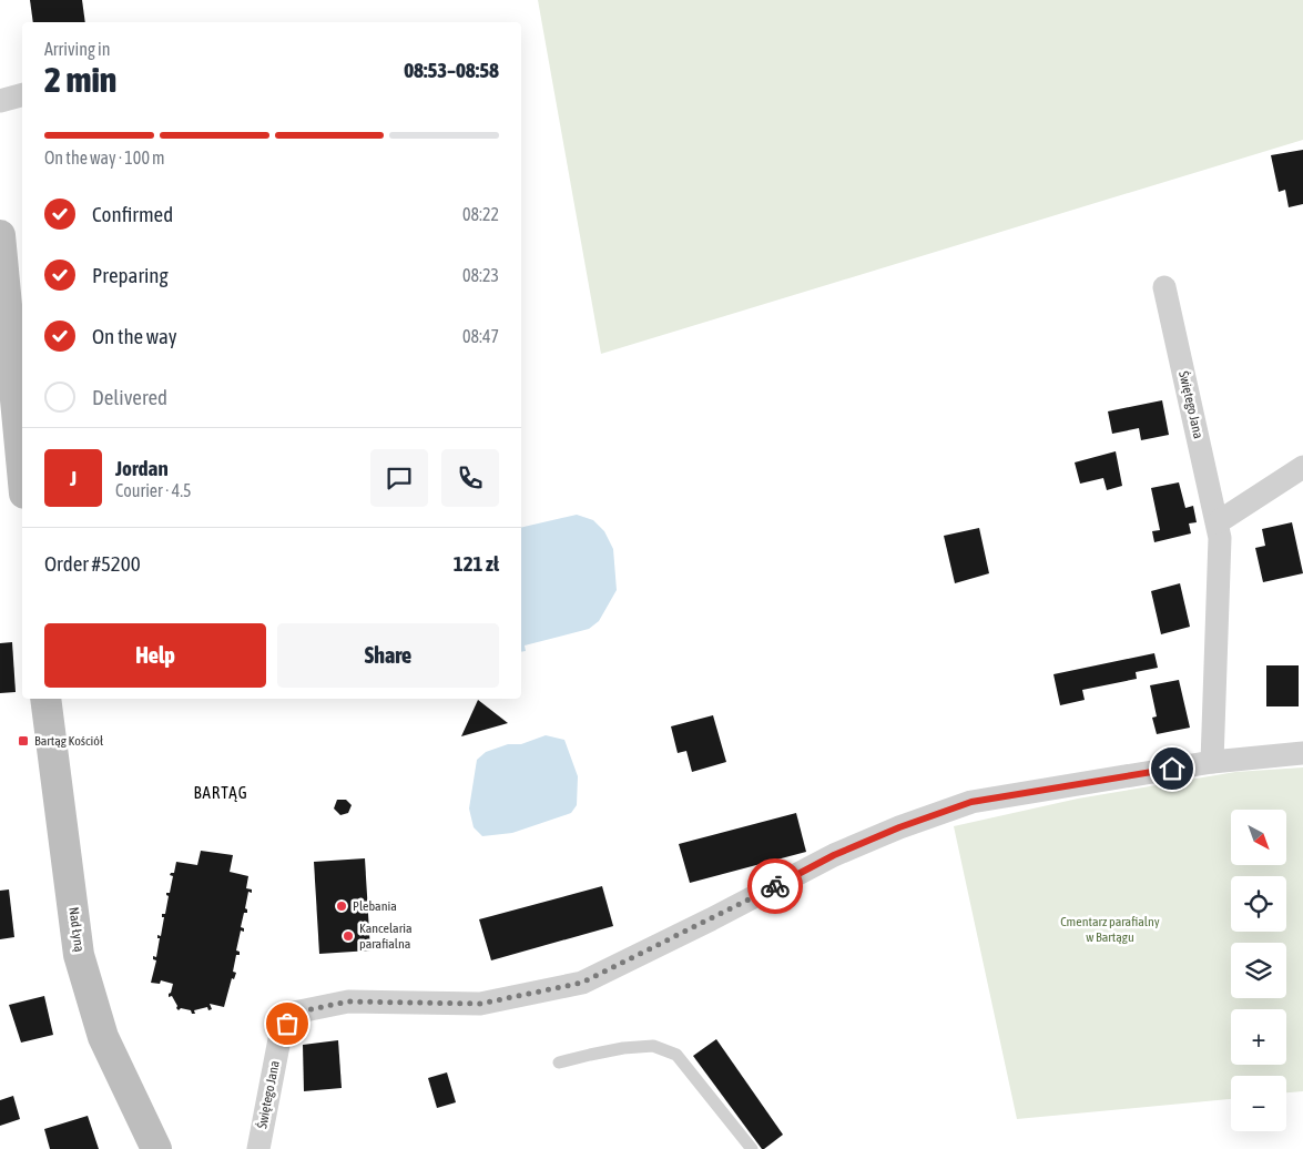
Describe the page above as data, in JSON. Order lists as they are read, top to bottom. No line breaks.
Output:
{"streets":{"street":["Świętego Jana","Nad Łyną"]},"districts":["BARTĄG"],"parks":["Cmentarz parafialny w Bartągu"],"places":{"transit":["Bartąg Kościół"],"other":["Plebania","Kancelaria parafialna"]},"north":"bottom right","page":{"heading":["2 min","Arriving in","08:53–08:58"],"panel":["Jordan","Courier · 4.5","Order #5200","121 zł"],"bar":"On the way · 100 m","list":[["Confirmed","08:22"],["Preparing","08:23"],["On the way","08:47"],"Delivered"],"round":"J","buttons":["Help","Share"],"map_buttons":["+","−"]}}
